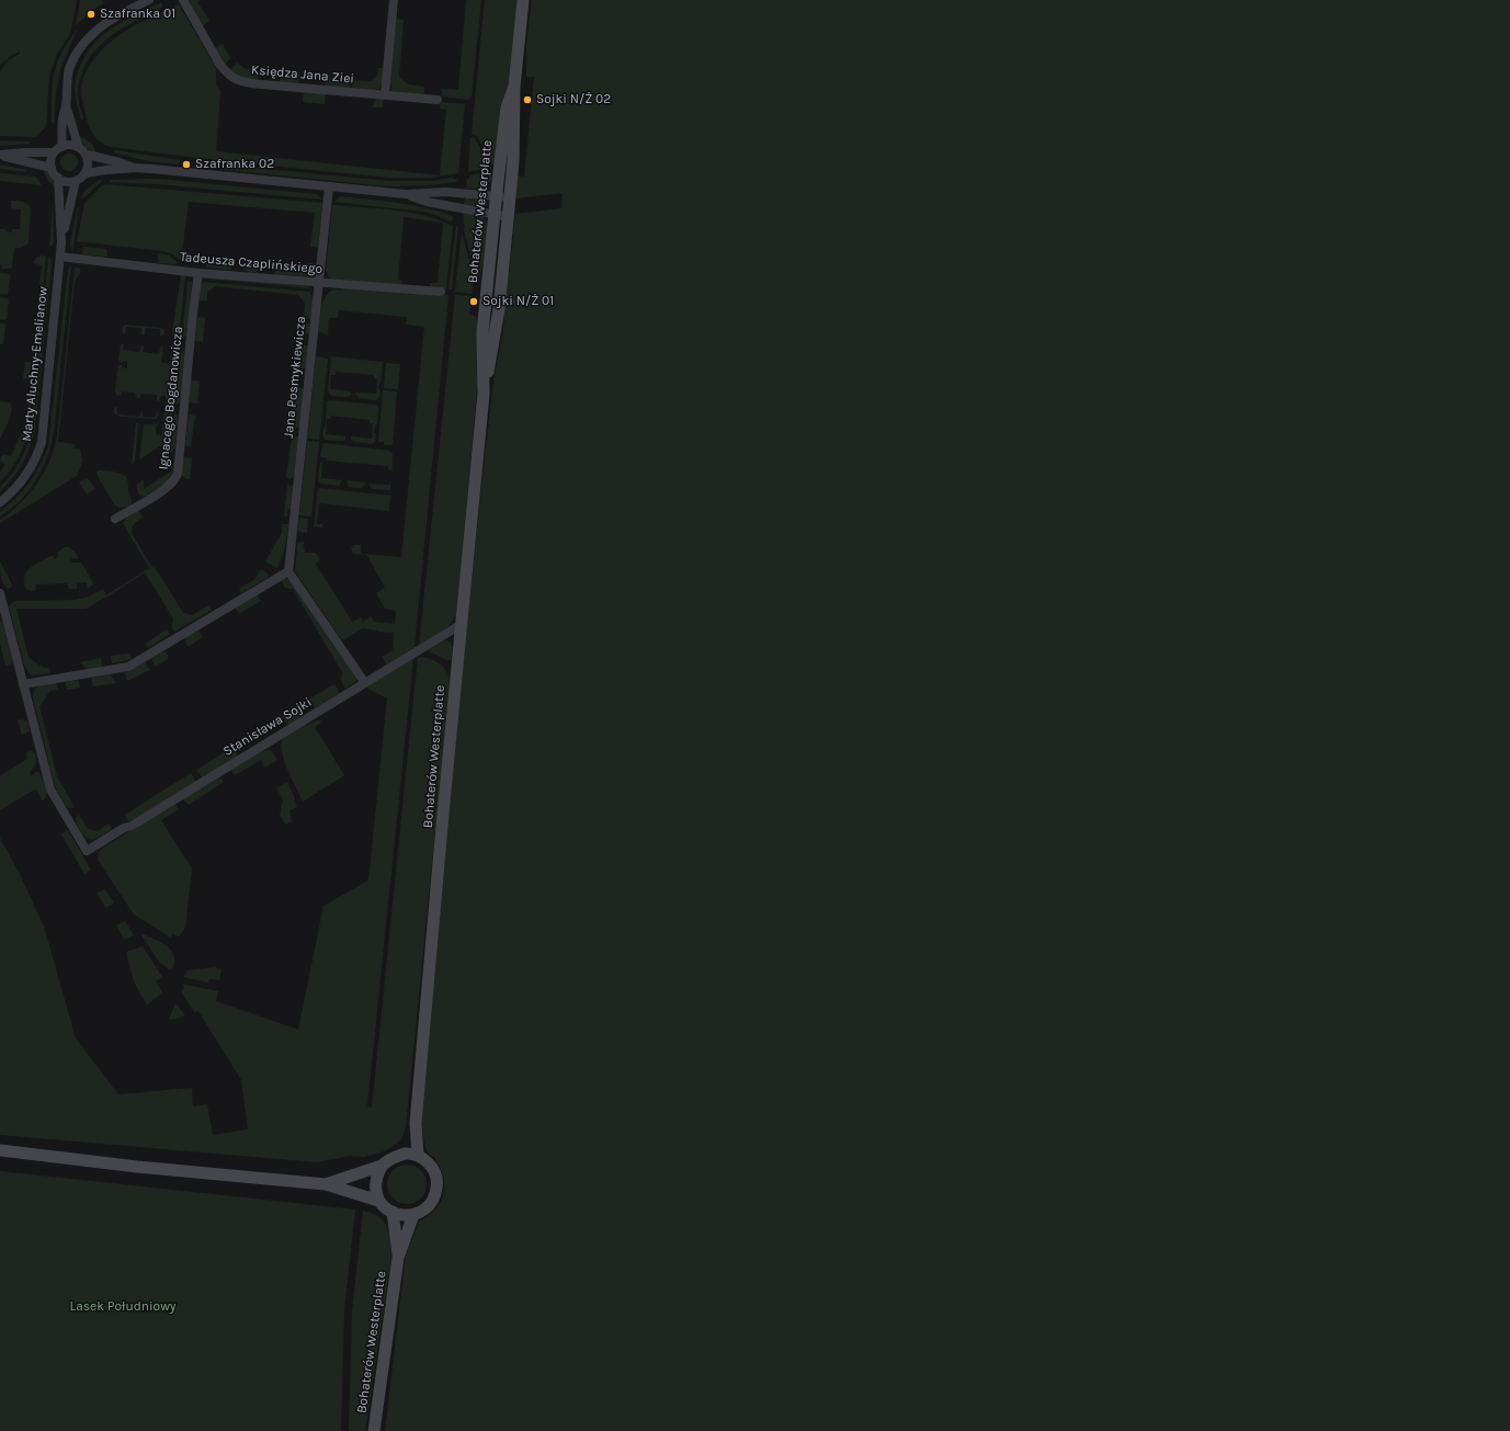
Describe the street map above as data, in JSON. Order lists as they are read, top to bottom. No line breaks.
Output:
{"streets":{"main road":["Bohaterów Westerplatte"],"street":["Księdza Jana Ziei","Tadeusza Czaplińskiego","Marty Aluchny-Emelianow","Jana Posmykiewicza","Ignacego Bogdanowicza","Stanisława Sojki"]},"crossings":[["Bohaterów Westerplatte","Stanisława Sojki"],["Tadeusza Czaplińskiego","Marty Aluchny-Emelianow"],["Tadeusza Czaplińskiego","Jana Posmykiewicza"],["Tadeusza Czaplińskiego","Ignacego Bogdanowicza"]],"parks":["Lasek Południowy"],"places":["Szafranka 01","Sojki N/Ż 02","Szafranka 02","Sojki N/Ż 01"]}
